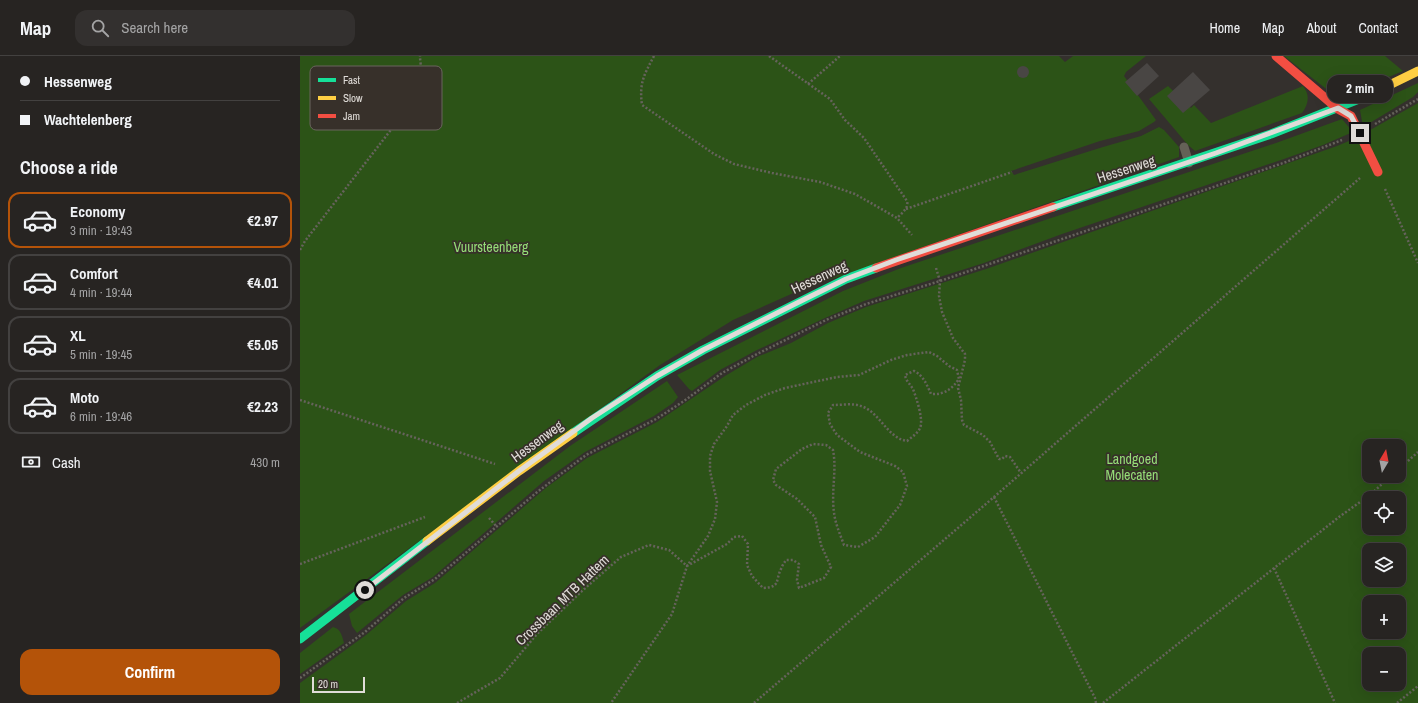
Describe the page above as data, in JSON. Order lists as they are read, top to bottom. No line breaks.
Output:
{"streets":{"main road":["Hessenweg"],"path":["Crossbaan MTB Hattem"]},"parks":["Vuursteenberg","Landgoed Molecaten"],"legend":["Fast","Slow","Jam"],"scale_bar":"20 m","north":"top","page":{"header":"Map","search":"Search here","nav":["Home","Map","About","Contact"],"banner":["Hessenweg","Wachtelenberg"],"bubble":"2 min","heading":"Choose a ride","list":[{"name":"Economy","note":"3 min · 19:43","value":"€2.97"},{"name":"Comfort","note":"4 min · 19:44","value":"€4.01"},{"name":"XL","note":"5 min · 19:45","value":"€5.05"},{"name":"Moto","note":"6 min · 19:46","value":"€2.23"}],"map_buttons":["+","−"],"pay":["Cash","430 m"],"buttons":"Confirm","scale":"20 m"}}
